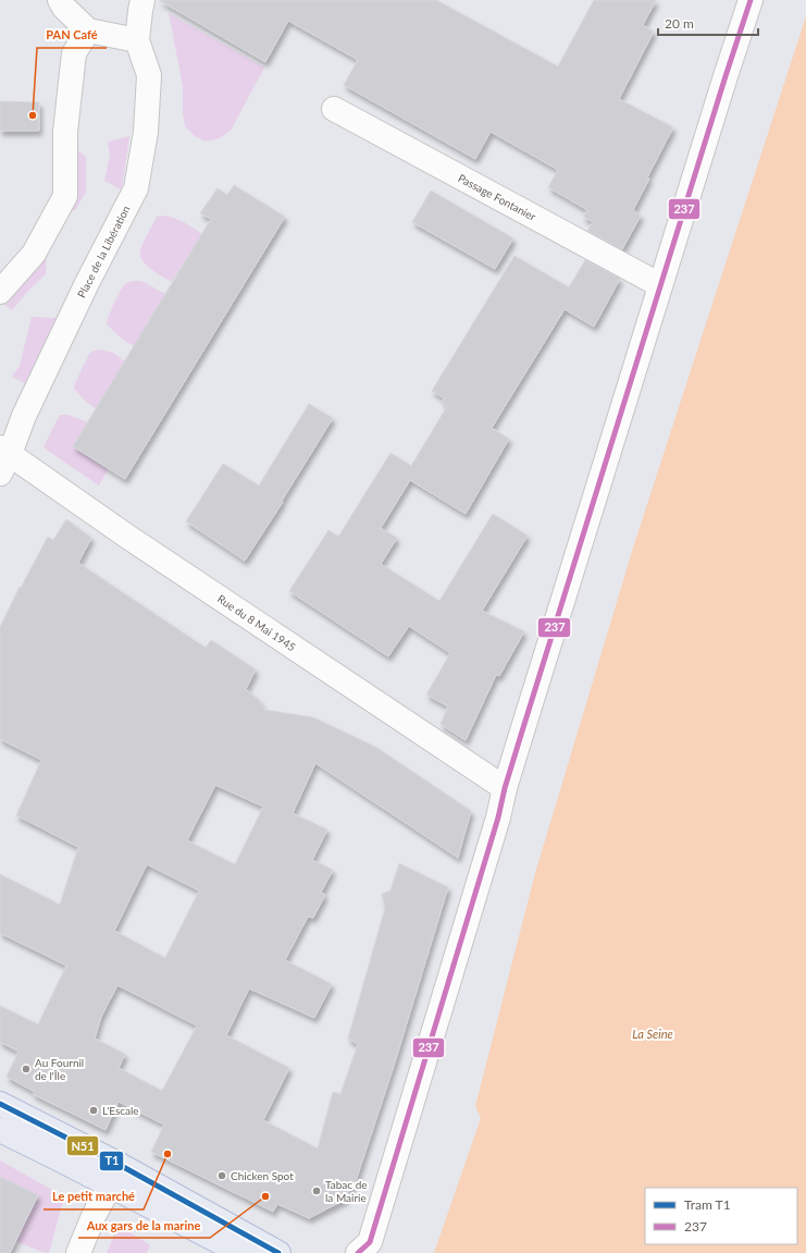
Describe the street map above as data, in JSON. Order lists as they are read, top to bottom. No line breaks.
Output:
{"streets":{"street":["Passage Fontanier","Place de la Libération","Rue du 8 Mai 1945"]},"crossings":[["Place de la Libération","Rue du 8 Mai 1945"]],"water":["La Seine"],"places":["PAN Café","Au Fournil de l'Île","L'Escale","Le petit marché","Chicken Spot","Tabac de la Mairie","Aux gars de la marine"],"lines":["transit line 237","tram line T1","transit line N51"],"legend":["Tram T1","237"],"scale_bar":"20 m"}
